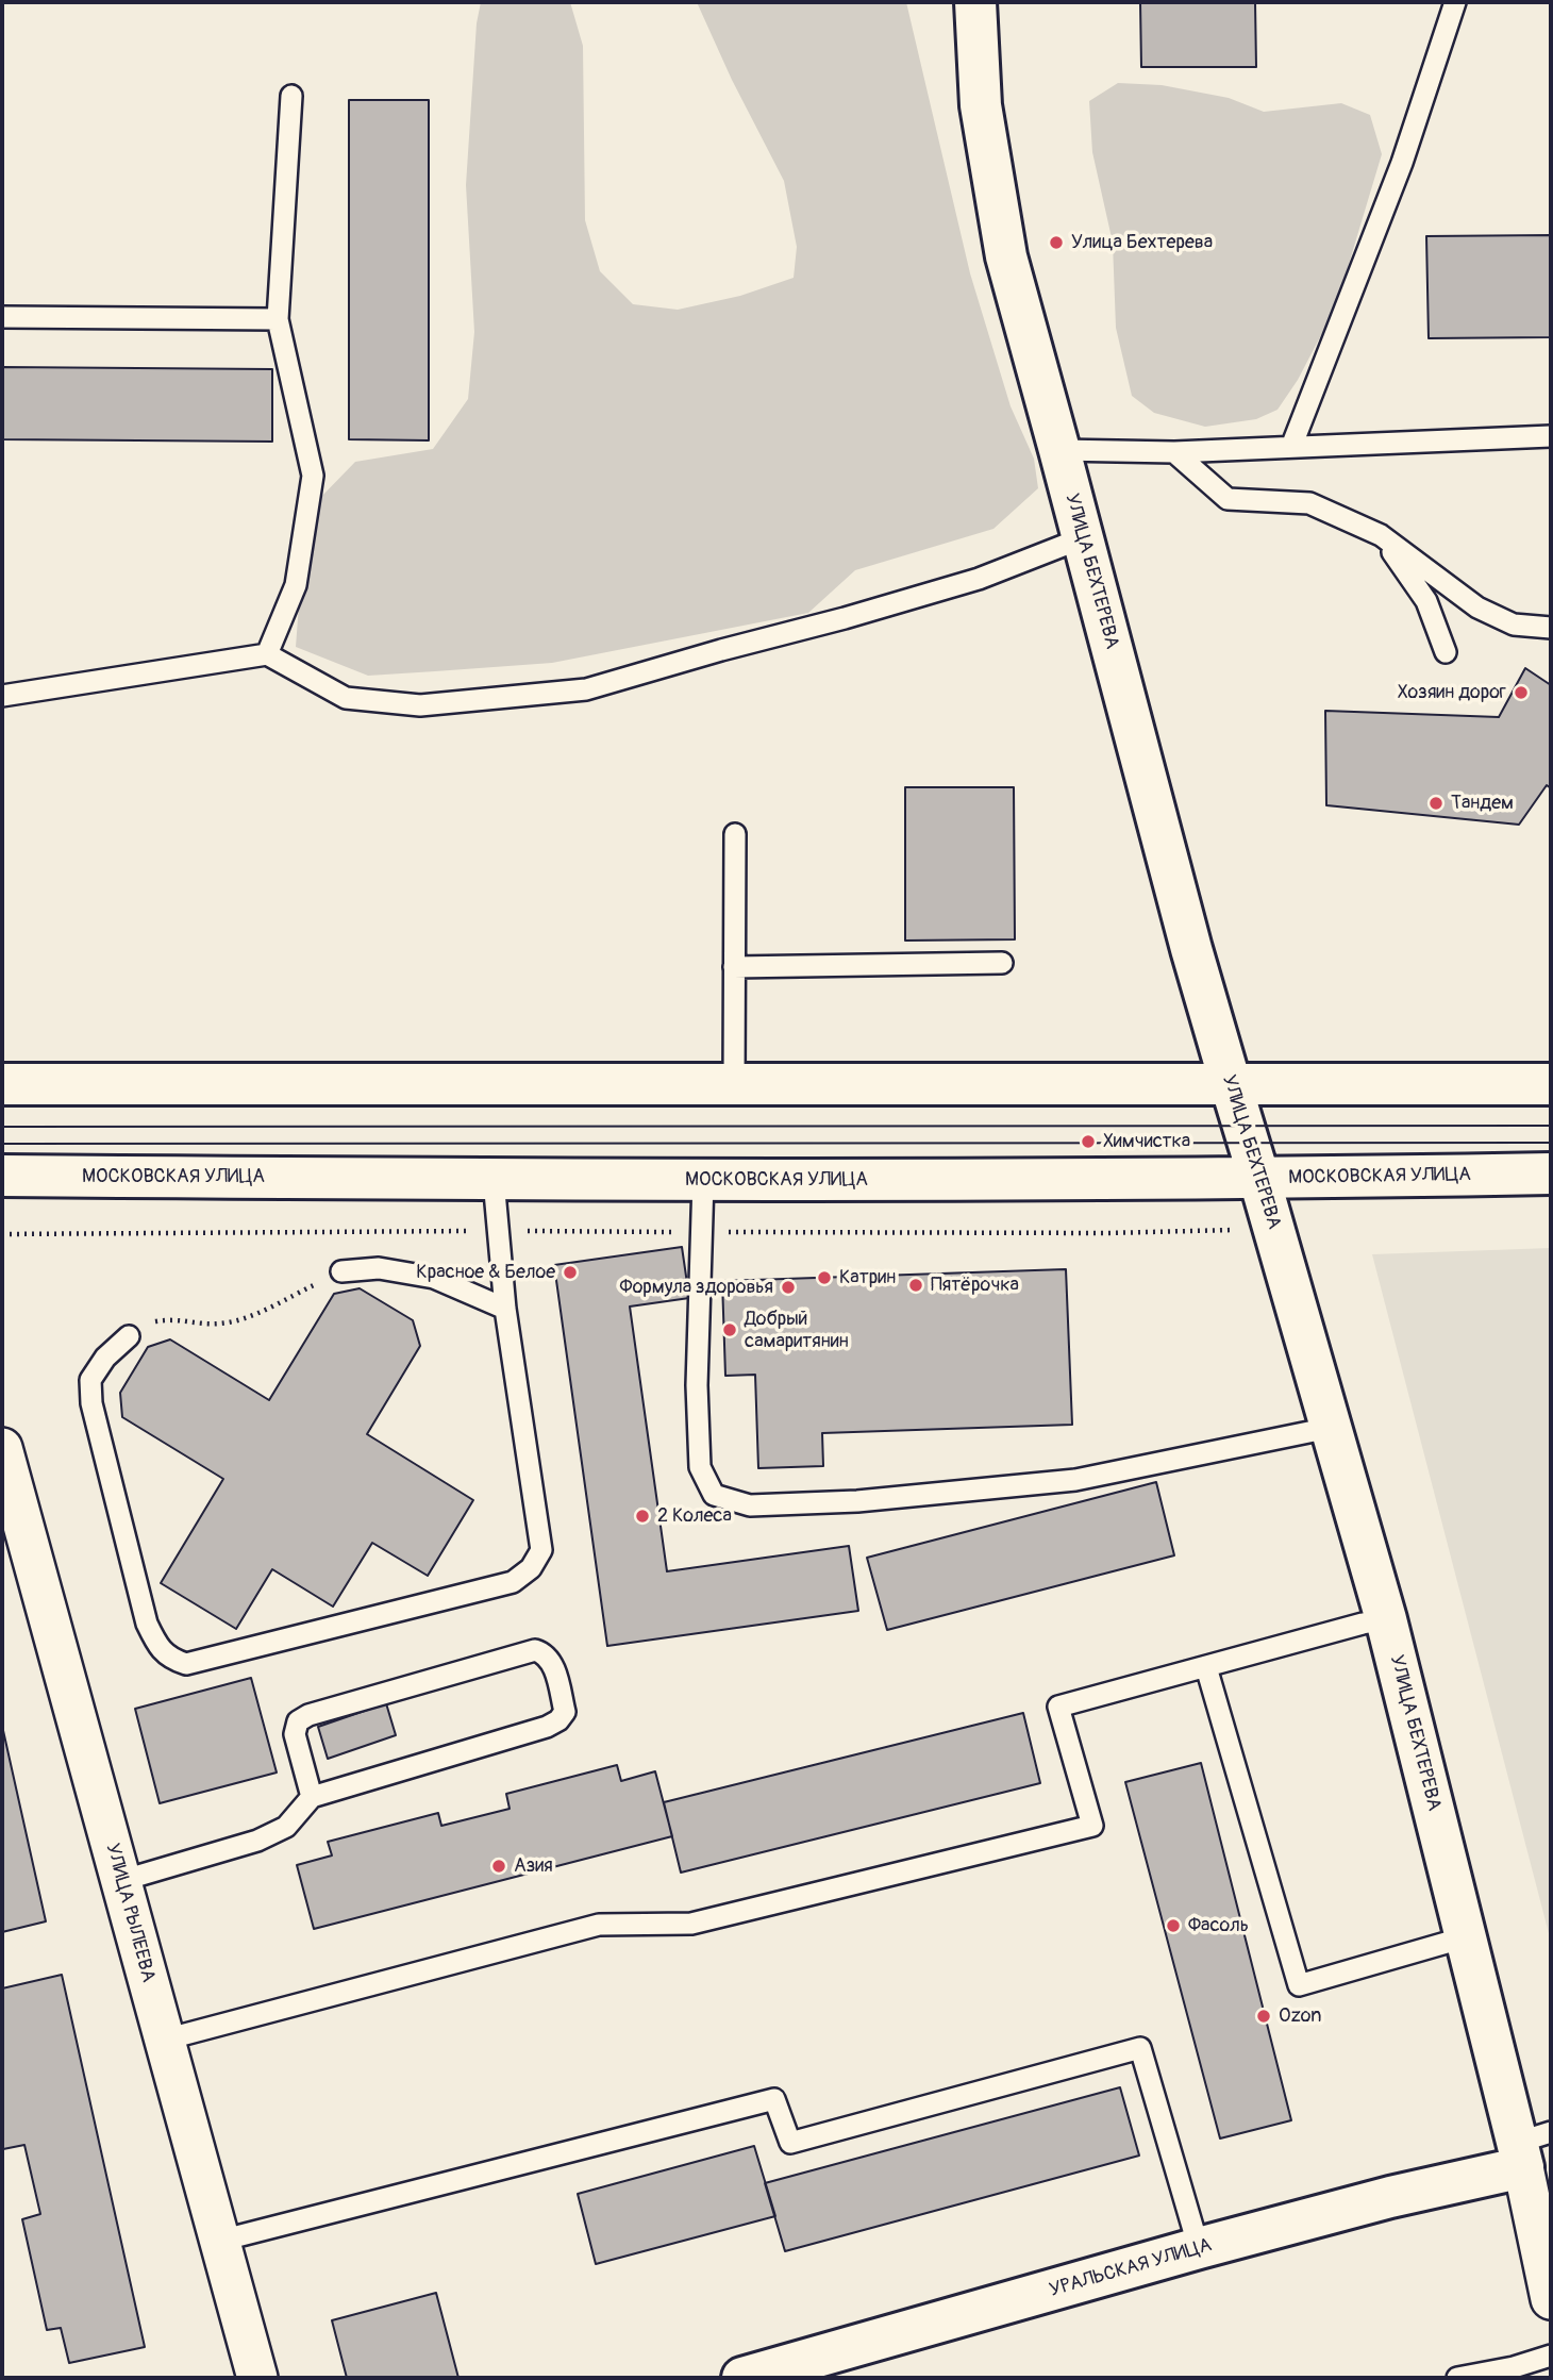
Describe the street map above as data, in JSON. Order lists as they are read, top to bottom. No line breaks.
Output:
{"streets":{"main road":["УЛИЦА БЕХТЕРЕВА","МОСКОВСКАЯ УЛИЦА","УРАЛЬСКАЯ УЛИЦА"],"street":["УЛИЦА РЫЛЕЕВА"]},"crossings":[["УЛИЦА БЕХТЕРЕВА","МОСКОВСКАЯ УЛИЦА"],["УЛИЦА БЕХТЕРЕВА","УРАЛЬСКАЯ УЛИЦА"]],"places":["Улица Бехтерева","Хозяин дорог","Тандем","Химчистка","Красное & Белое","Катрин","Пятёрочка","Формула здоровья","Добрый самаритянин","2 Колеса","Азия","Фасоль","Ozon"]}
